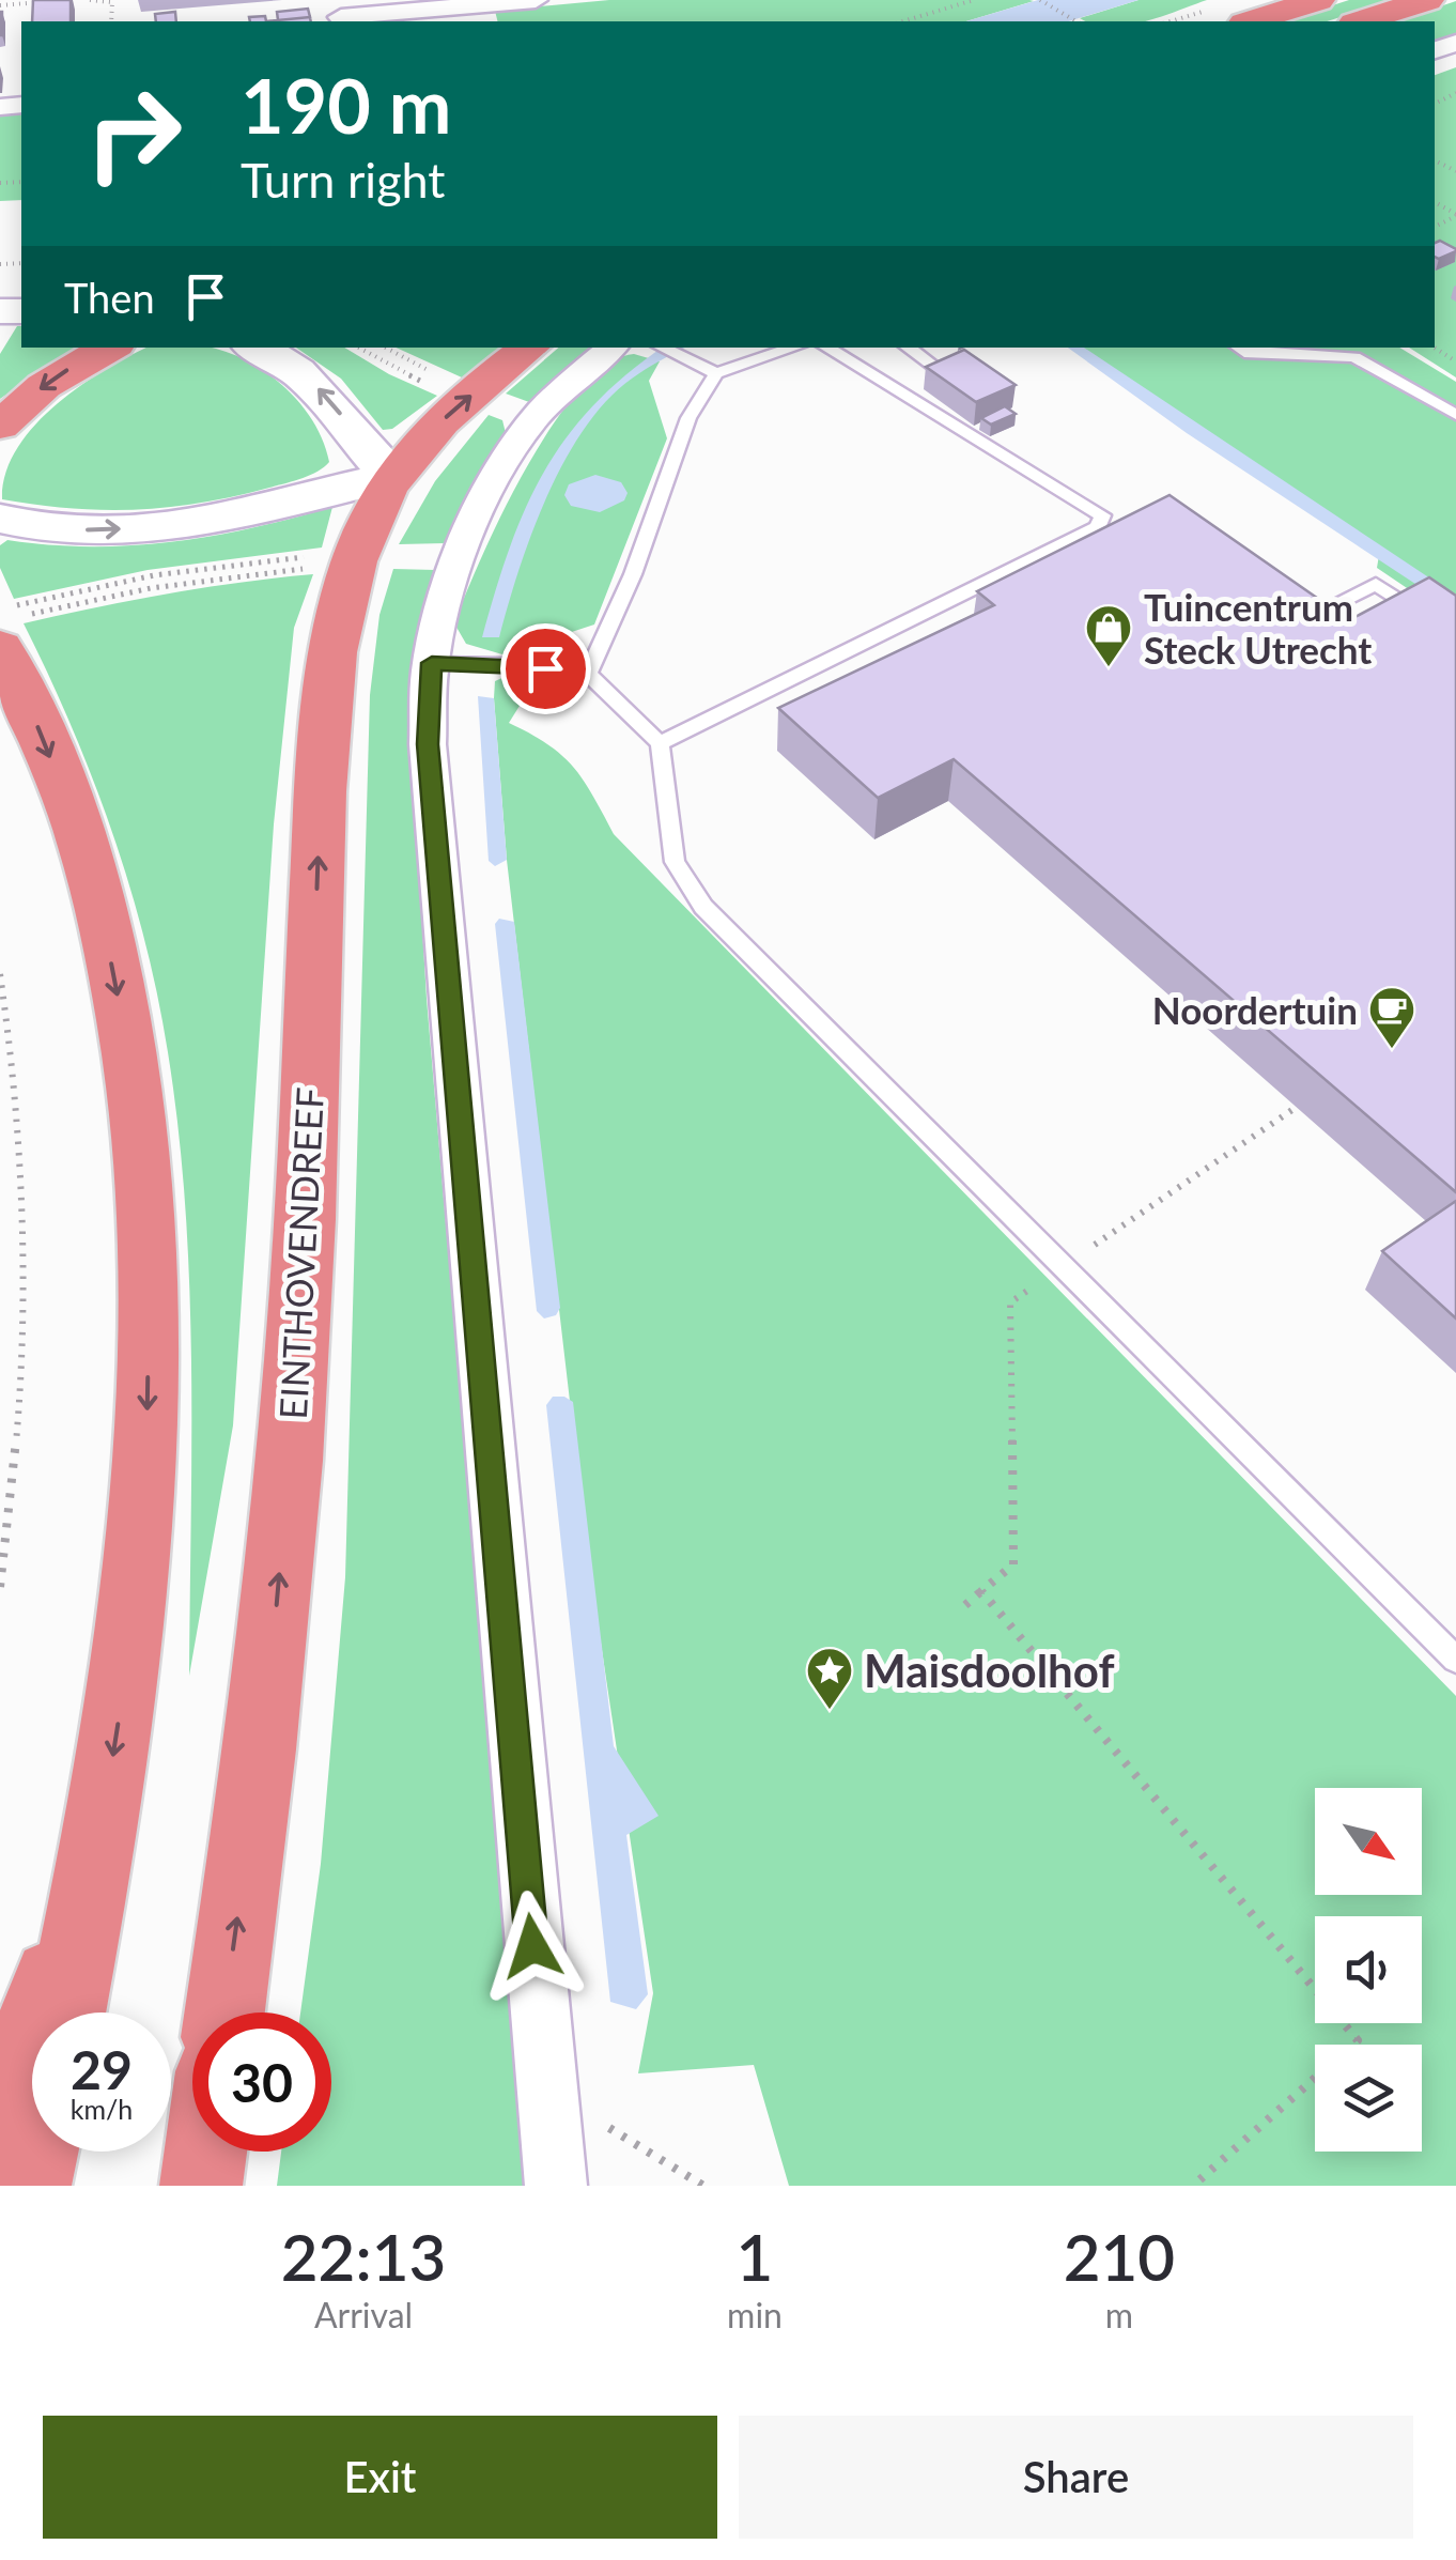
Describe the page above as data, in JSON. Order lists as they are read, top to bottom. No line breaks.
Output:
{"streets":{"highway":["EINTHOVENDREEF"]},"places":{"shop":["Tuincentrum Steck Utrecht"],"cafe":["Noordertuin"],"place":["Maisdoolhof"]},"north":"bottom right","page":{"turn":["190 m","Turn right"],"then":"Then","speed":"29 km/h","limit":"30","eta":["22:13","Arrival","1","min","210","m"],"buttons":["Exit","Share"]}}
